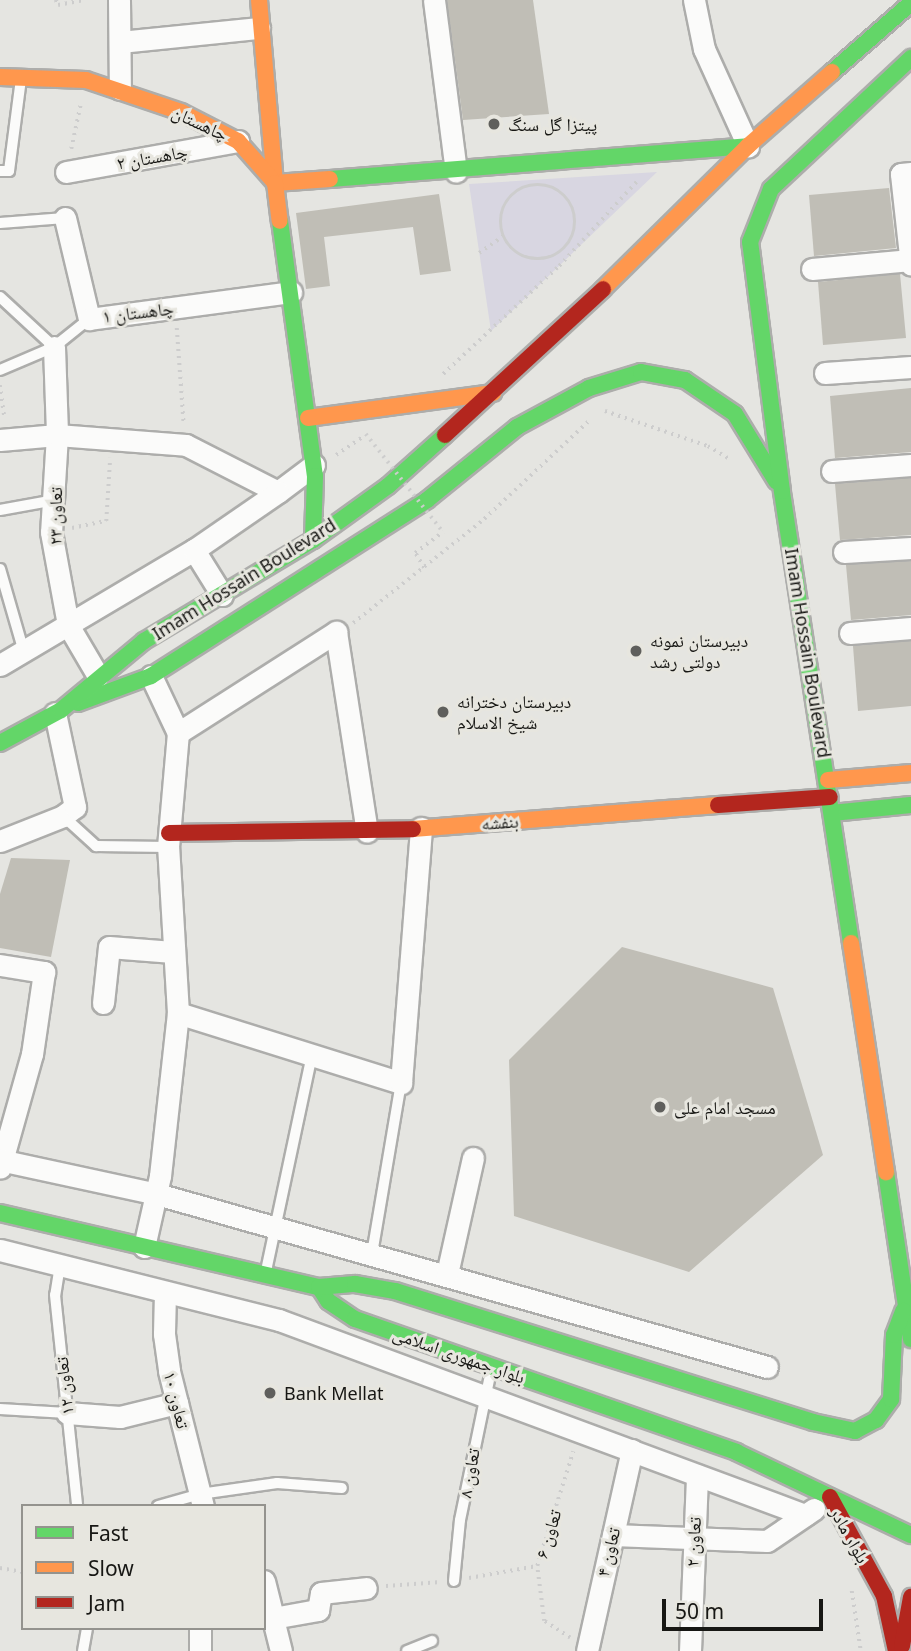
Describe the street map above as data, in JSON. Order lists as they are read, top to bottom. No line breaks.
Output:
{"streets":{"main road":["چاهستان","Imam Hossain Boulevard","بنفشه","بلوار جمهوری اسلامی","بلوار مادر"],"street":["چاهستان ۲","چاهستان ۱","تعاون ۲۳","تعاون ۱۰","تعاون ۲","تعاون ۴"],"lane":["تعاون ۱۲","تعاون ۸"],"path":["تعاون ۶"]},"crossings":[["چاهستان","چاهستان ۲"],["چاهستان ۱","تعاون ۲۳"],["تعاون ۲۳","Imam Hossain Boulevard"],["Imam Hossain Boulevard","بنفشه"],["بلوار جمهوری اسلامی","تعاون ۸"],["بلوار جمهوری اسلامی","بلوار مادر"],["تعاون ۶","تعاون ۴"]],"places":["پیتزا گل سنگ","دبیرستان نمونه دولتی رشد","دبیرستان دخترانه شیخ الاسلام","مسجد امام علی","Bank Mellat"],"legend":["Fast","Slow","Jam"],"scale_bar":"50 m"}
